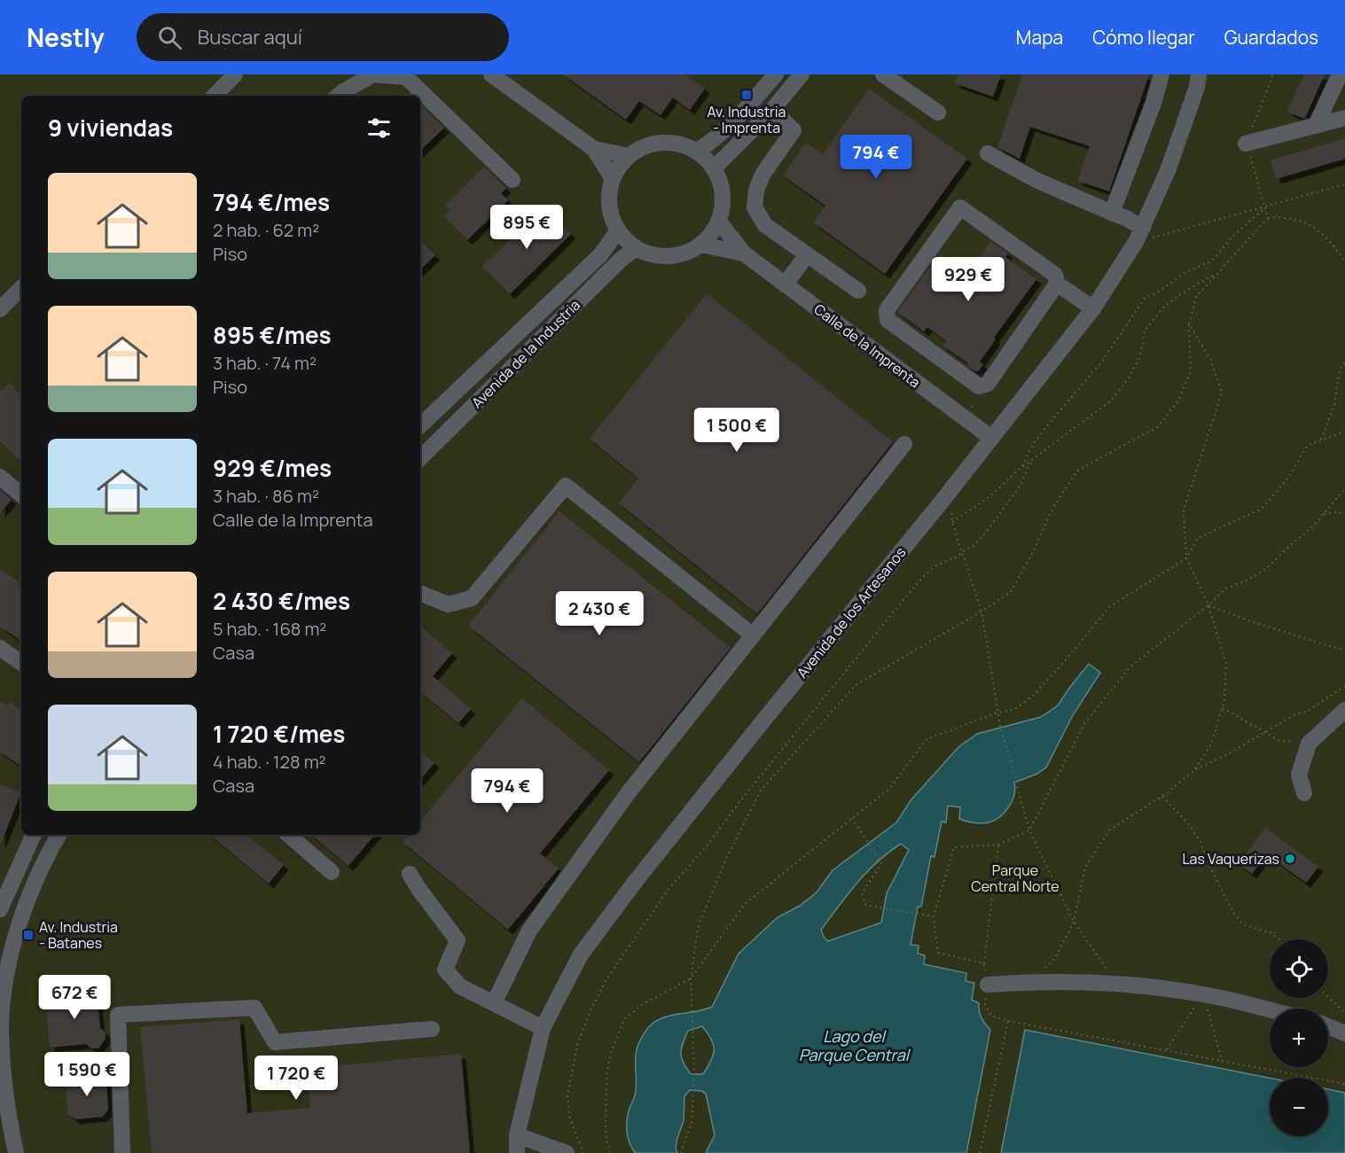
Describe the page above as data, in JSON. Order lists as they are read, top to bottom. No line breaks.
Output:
{"streets":{"street":["Calle de la Imprenta","Avenida de la Industria","Avenida de los Artesanos"]},"crossings":[["Calle de la Imprenta","Avenida de la Industria"],["Calle de la Imprenta","Avenida de los Artesanos"]],"water":["Lago del Parque Central"],"parks":["Parque Central Norte"],"places":{"transit":["Av. Industria - Imprenta","Av. Industria - Batanes"],"other":["Las Vaquerizas"]},"page":{"header":"Nestly","search":"Buscar aquí","nav":["Mapa","Cómo llegar","Guardados"],"heading":"9 viviendas","price":["794 €","895 €","929 €","1 500 €","2 430 €","794 €","672 €","1 590 €","1 720 €"],"list":[{"name":"794 €/mes","note":"2 hab. · 62 m² · Piso"},{"name":"895 €/mes","note":"3 hab. · 74 m² · Piso"},{"name":"929 €/mes","note":"3 hab. · 86 m² · Calle de la Imprenta"},{"name":"2 430 €/mes","note":"5 hab. · 168 m² · Casa"},{"name":"1 720 €/mes","note":"4 hab. · 128 m² · Casa"}],"map_buttons":["+","−"]}}
